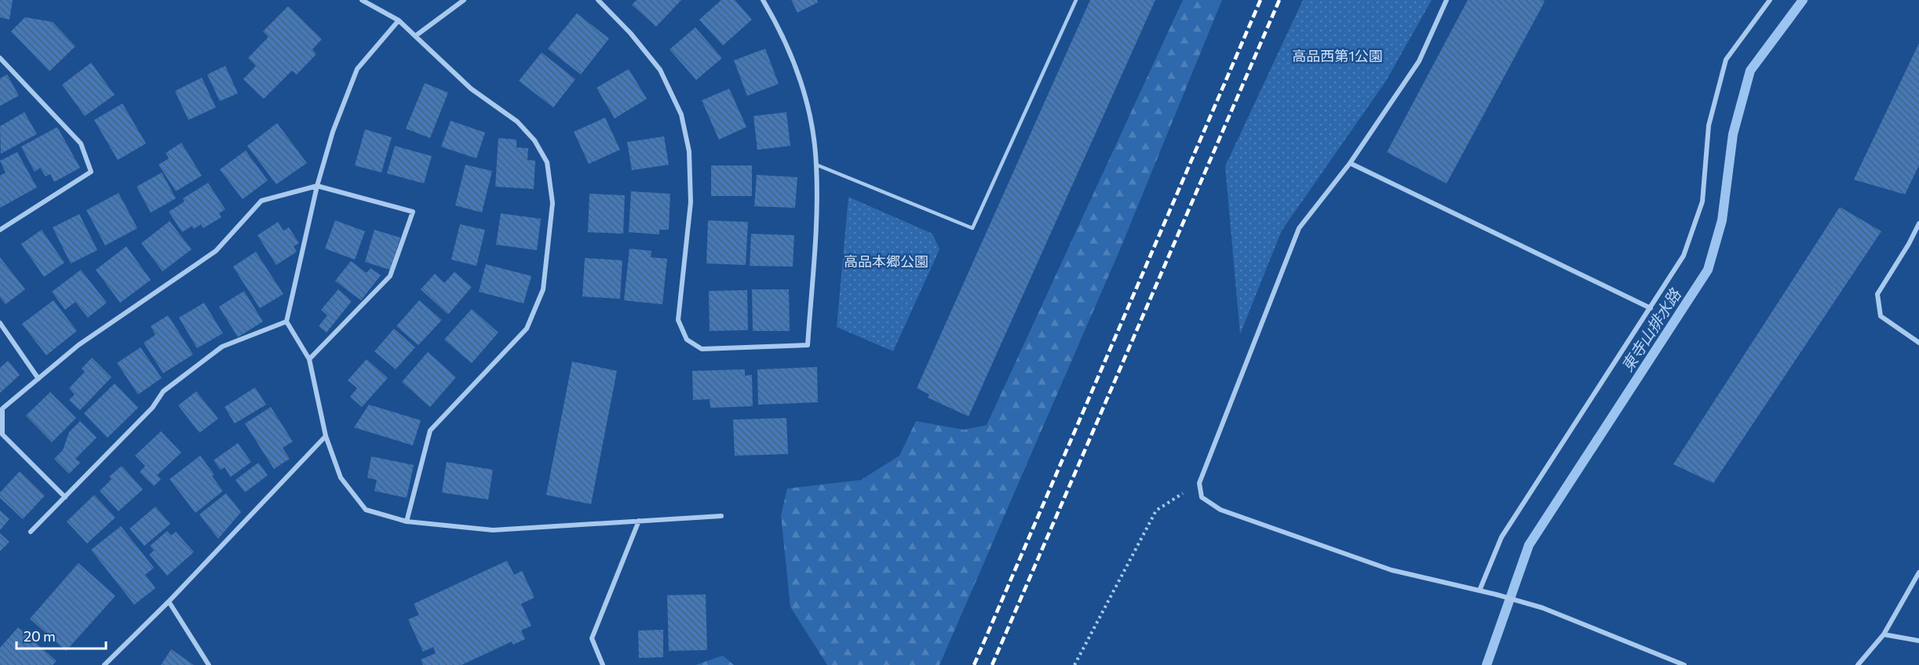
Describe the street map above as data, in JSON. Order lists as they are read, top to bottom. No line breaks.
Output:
{"water":["東寺山排水路"],"parks":["高品西第1公園","高品本郷公園"],"scale_bar":"20 m"}
